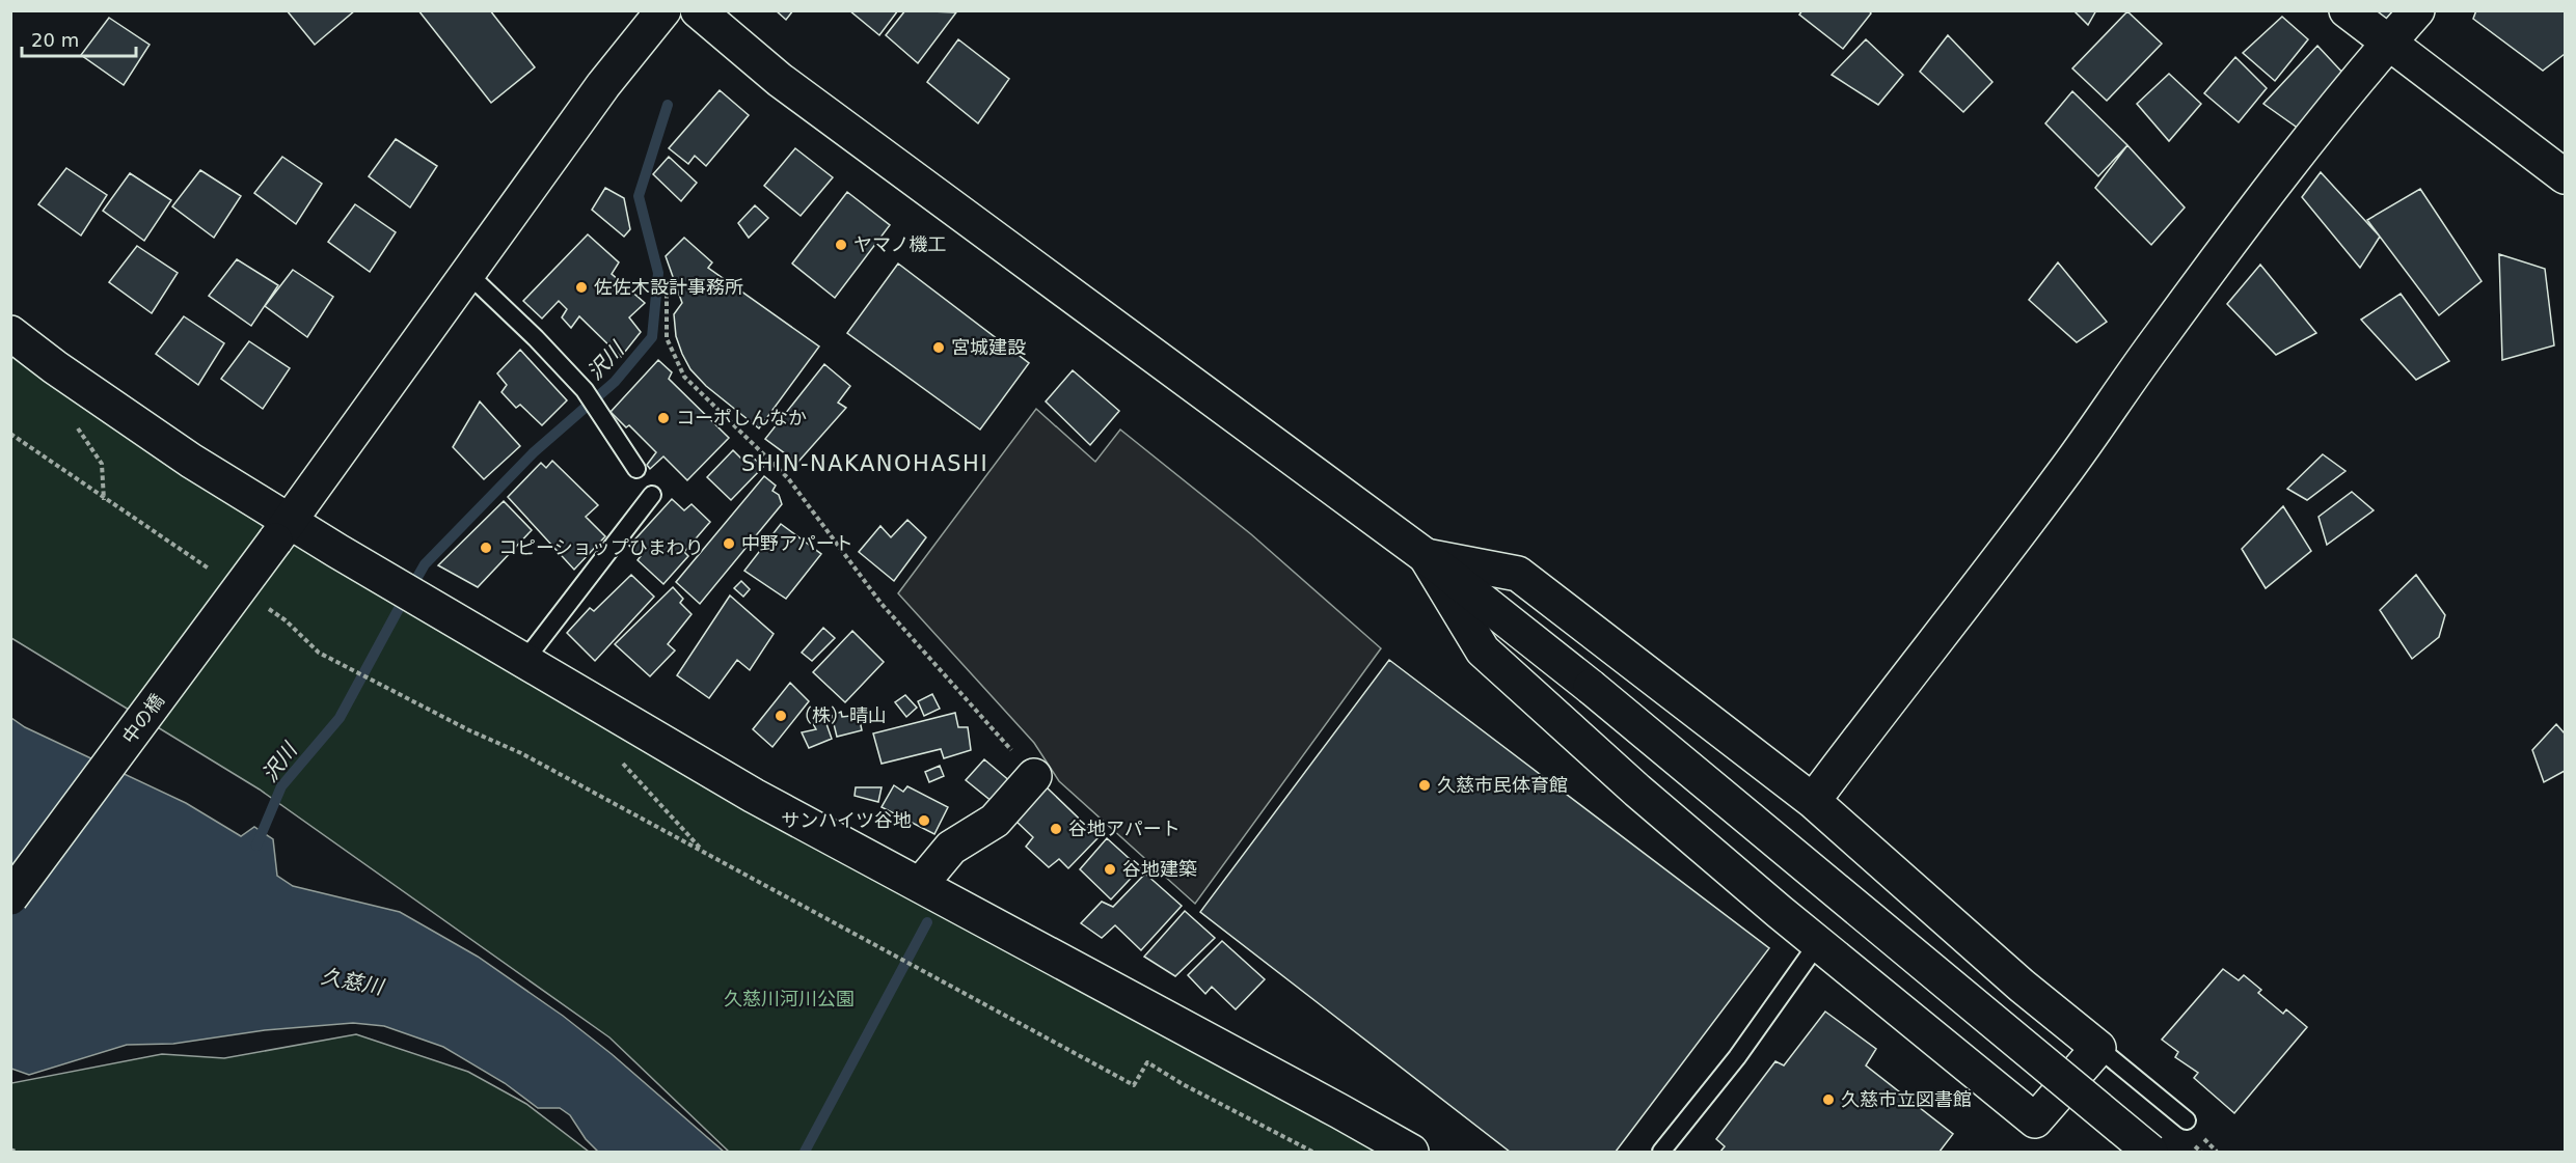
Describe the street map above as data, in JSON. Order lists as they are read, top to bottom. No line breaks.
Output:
{"streets":{"street":["中の橋"]},"districts":["SHIN-NAKANOHASHI"],"water":["沢川","久慈川"],"parks":["久慈川河川公園"],"places":["ヤマノ機工","佐佐木設計事務所","宮城建設","コーポしんなか","中野アパート","コピーショップひまわり","（株）晴山","久慈市民体育館","サンハイツ谷地","谷地アパート","谷地建築","久慈市立図書館"],"scale_bar":"20 m"}
